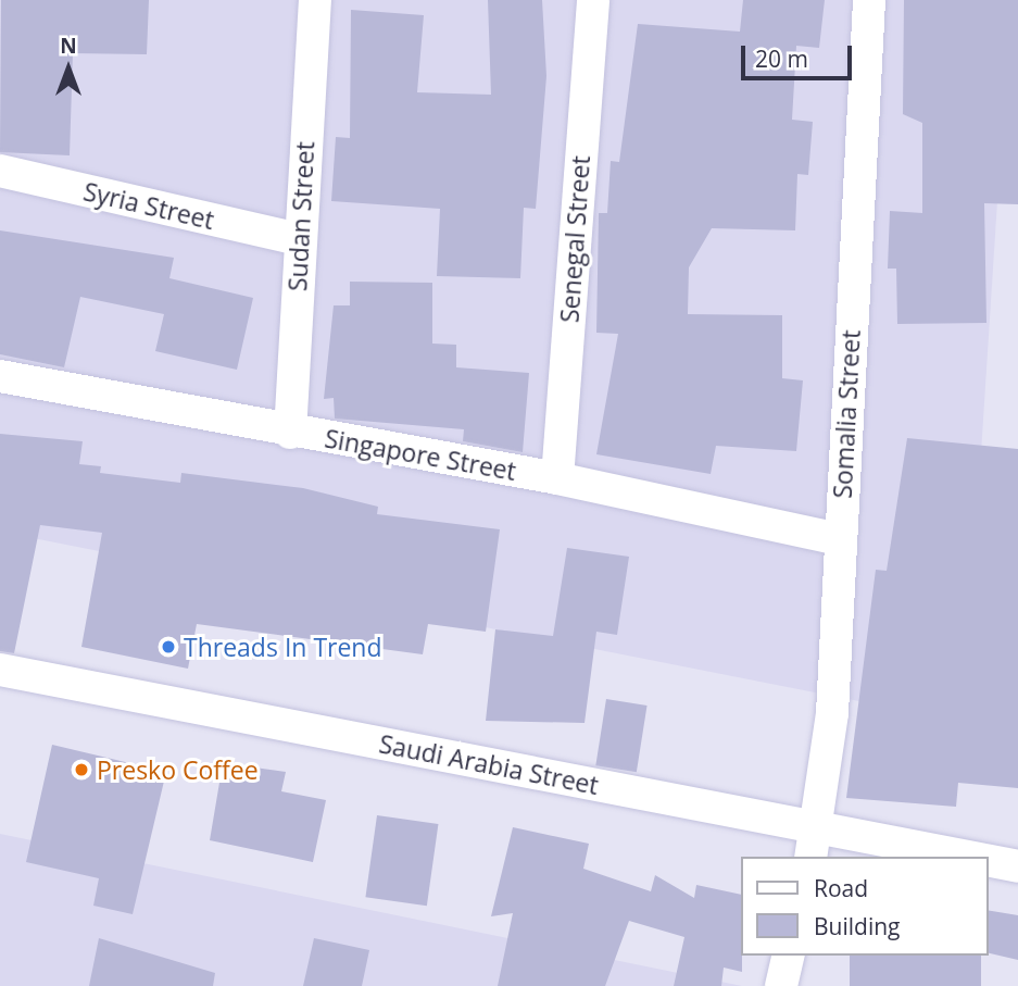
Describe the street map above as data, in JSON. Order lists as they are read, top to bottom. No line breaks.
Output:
{"streets":{"street":["Syria Street","Sudan Street","Senegal Street","Somalia Street","Singapore Street","Saudi Arabia Street"]},"crossings":[["Syria Street","Sudan Street"],["Sudan Street","Singapore Street"],["Senegal Street","Singapore Street"],["Somalia Street","Singapore Street"],["Somalia Street","Saudi Arabia Street"]],"places":["Threads In Trend","Presko Coffee"],"legend":["Road","Building"],"scale_bar":"20 m","north":"top"}
